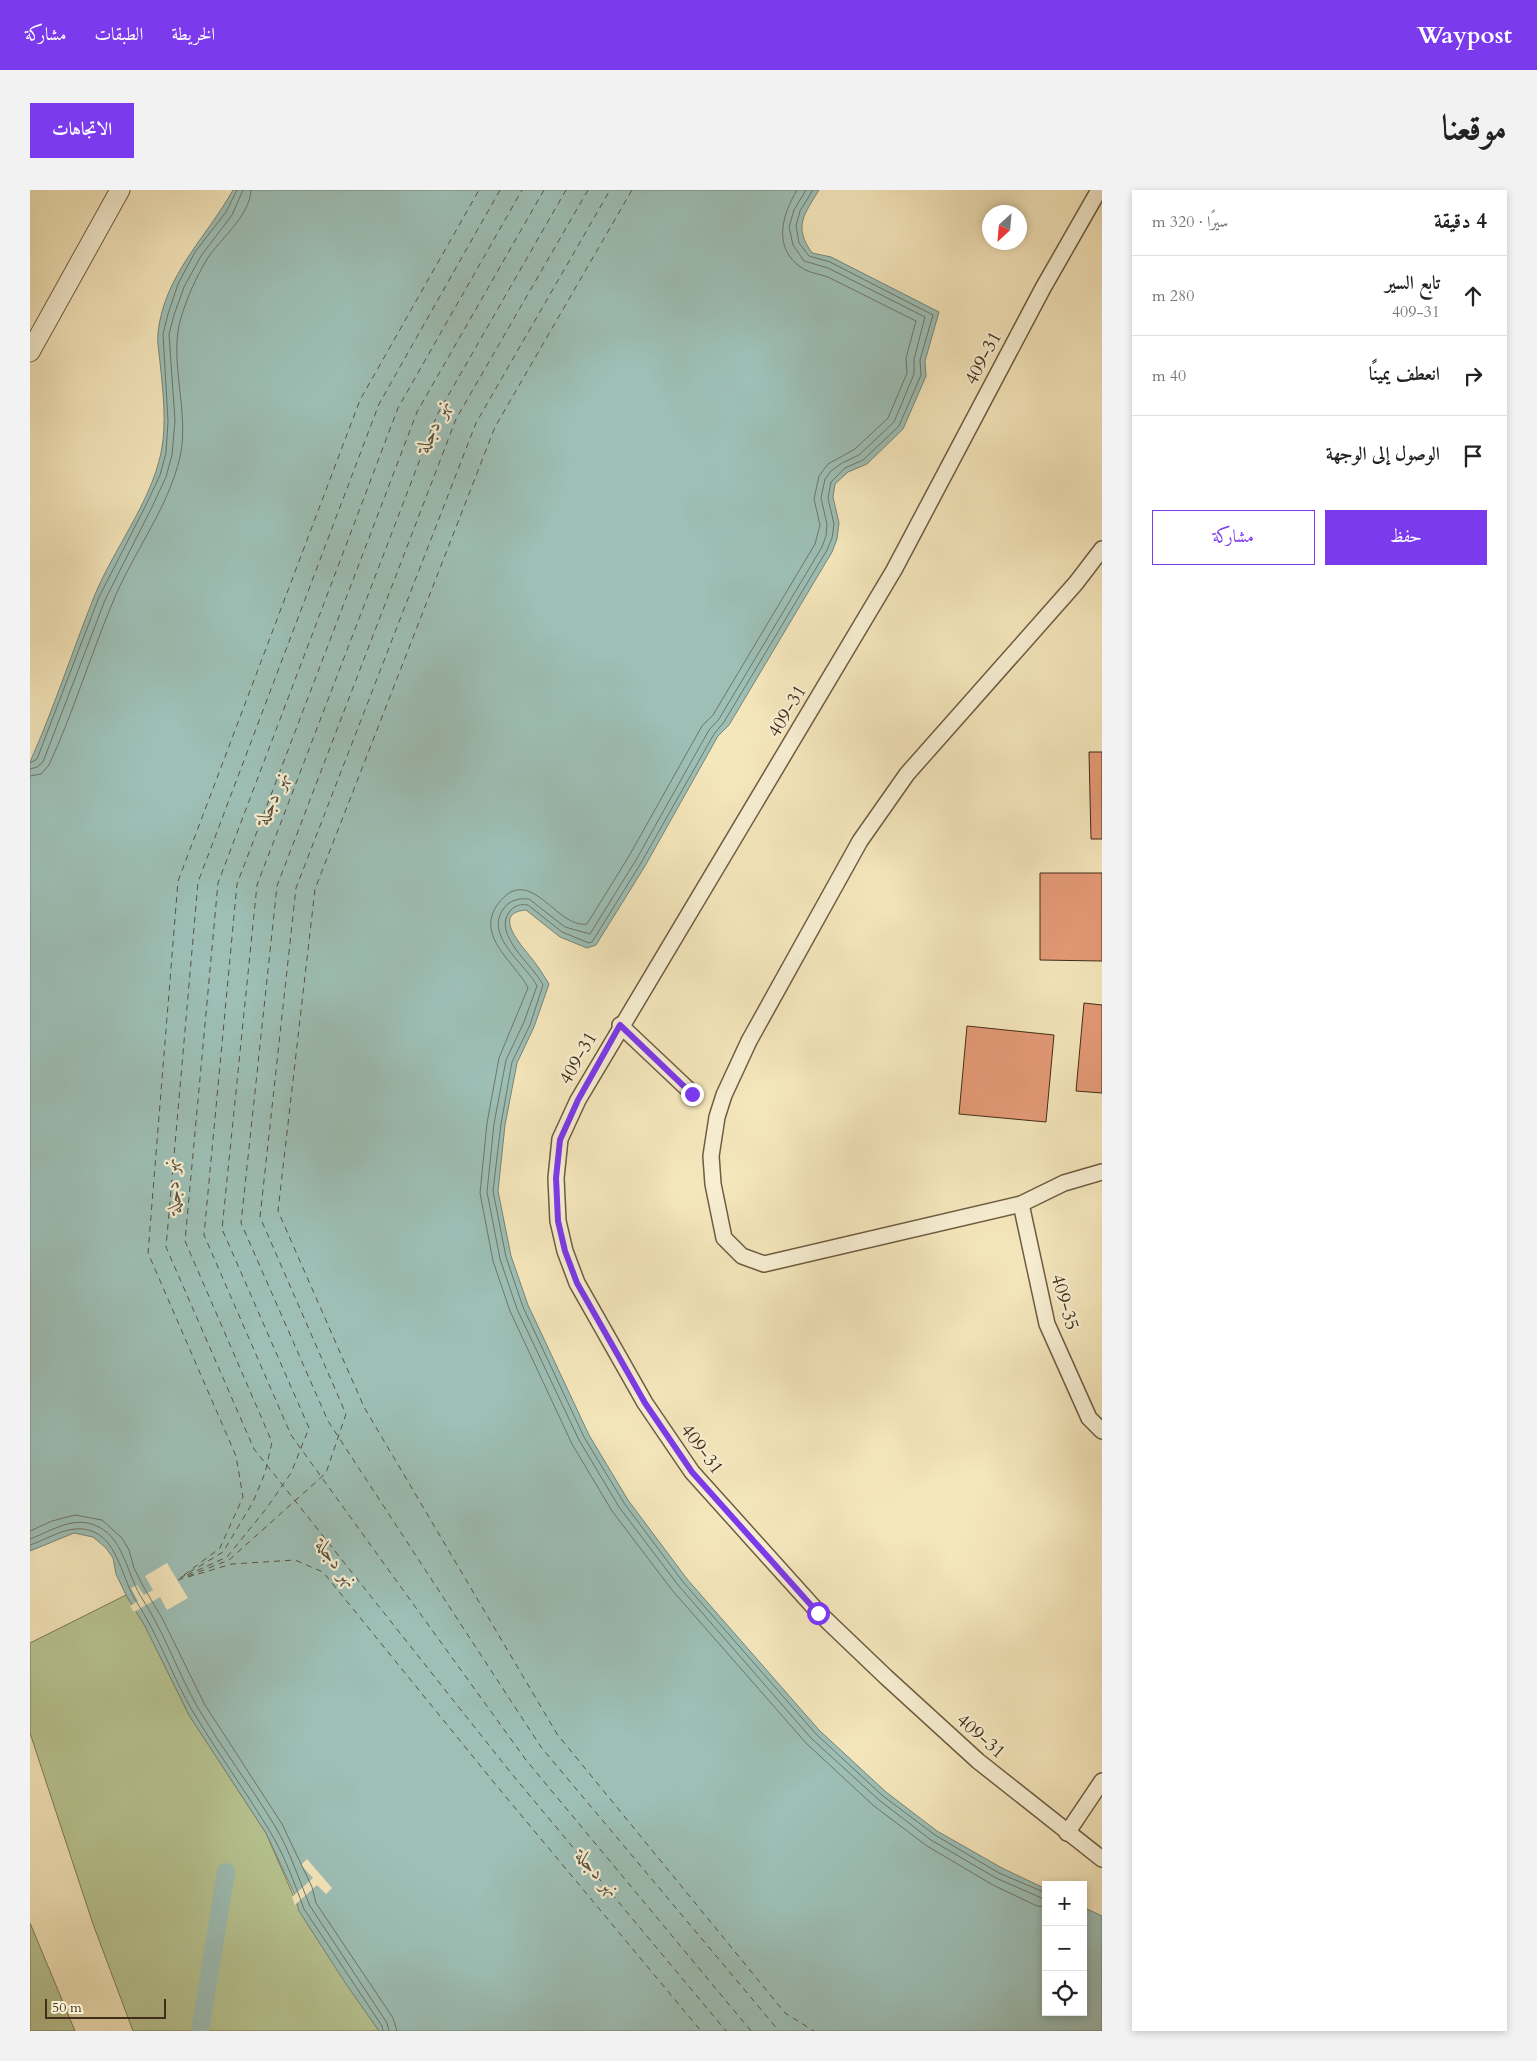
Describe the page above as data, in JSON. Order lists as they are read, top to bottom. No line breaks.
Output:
{"streets":{"street":["409-31","409-35"]},"water":["نهر دجلة"],"scale_bar":"50 m","north":"bottom left","page":{"header":"Waypost","nav":["الخريطة","الطبقات","مشاركة"],"title":"موقعنا","buttons":["الاتجاهات",["حفظ","مشاركة"]],"heading":["4 دقيقة","سيرًا · 320 m"],"list":[["تابع السير","409-31","280 m"],["انعطف يمينًا","40 m"],"الوصول إلى الوجهة"],"map_buttons":["+","−"],"scale":"50 m"}}
